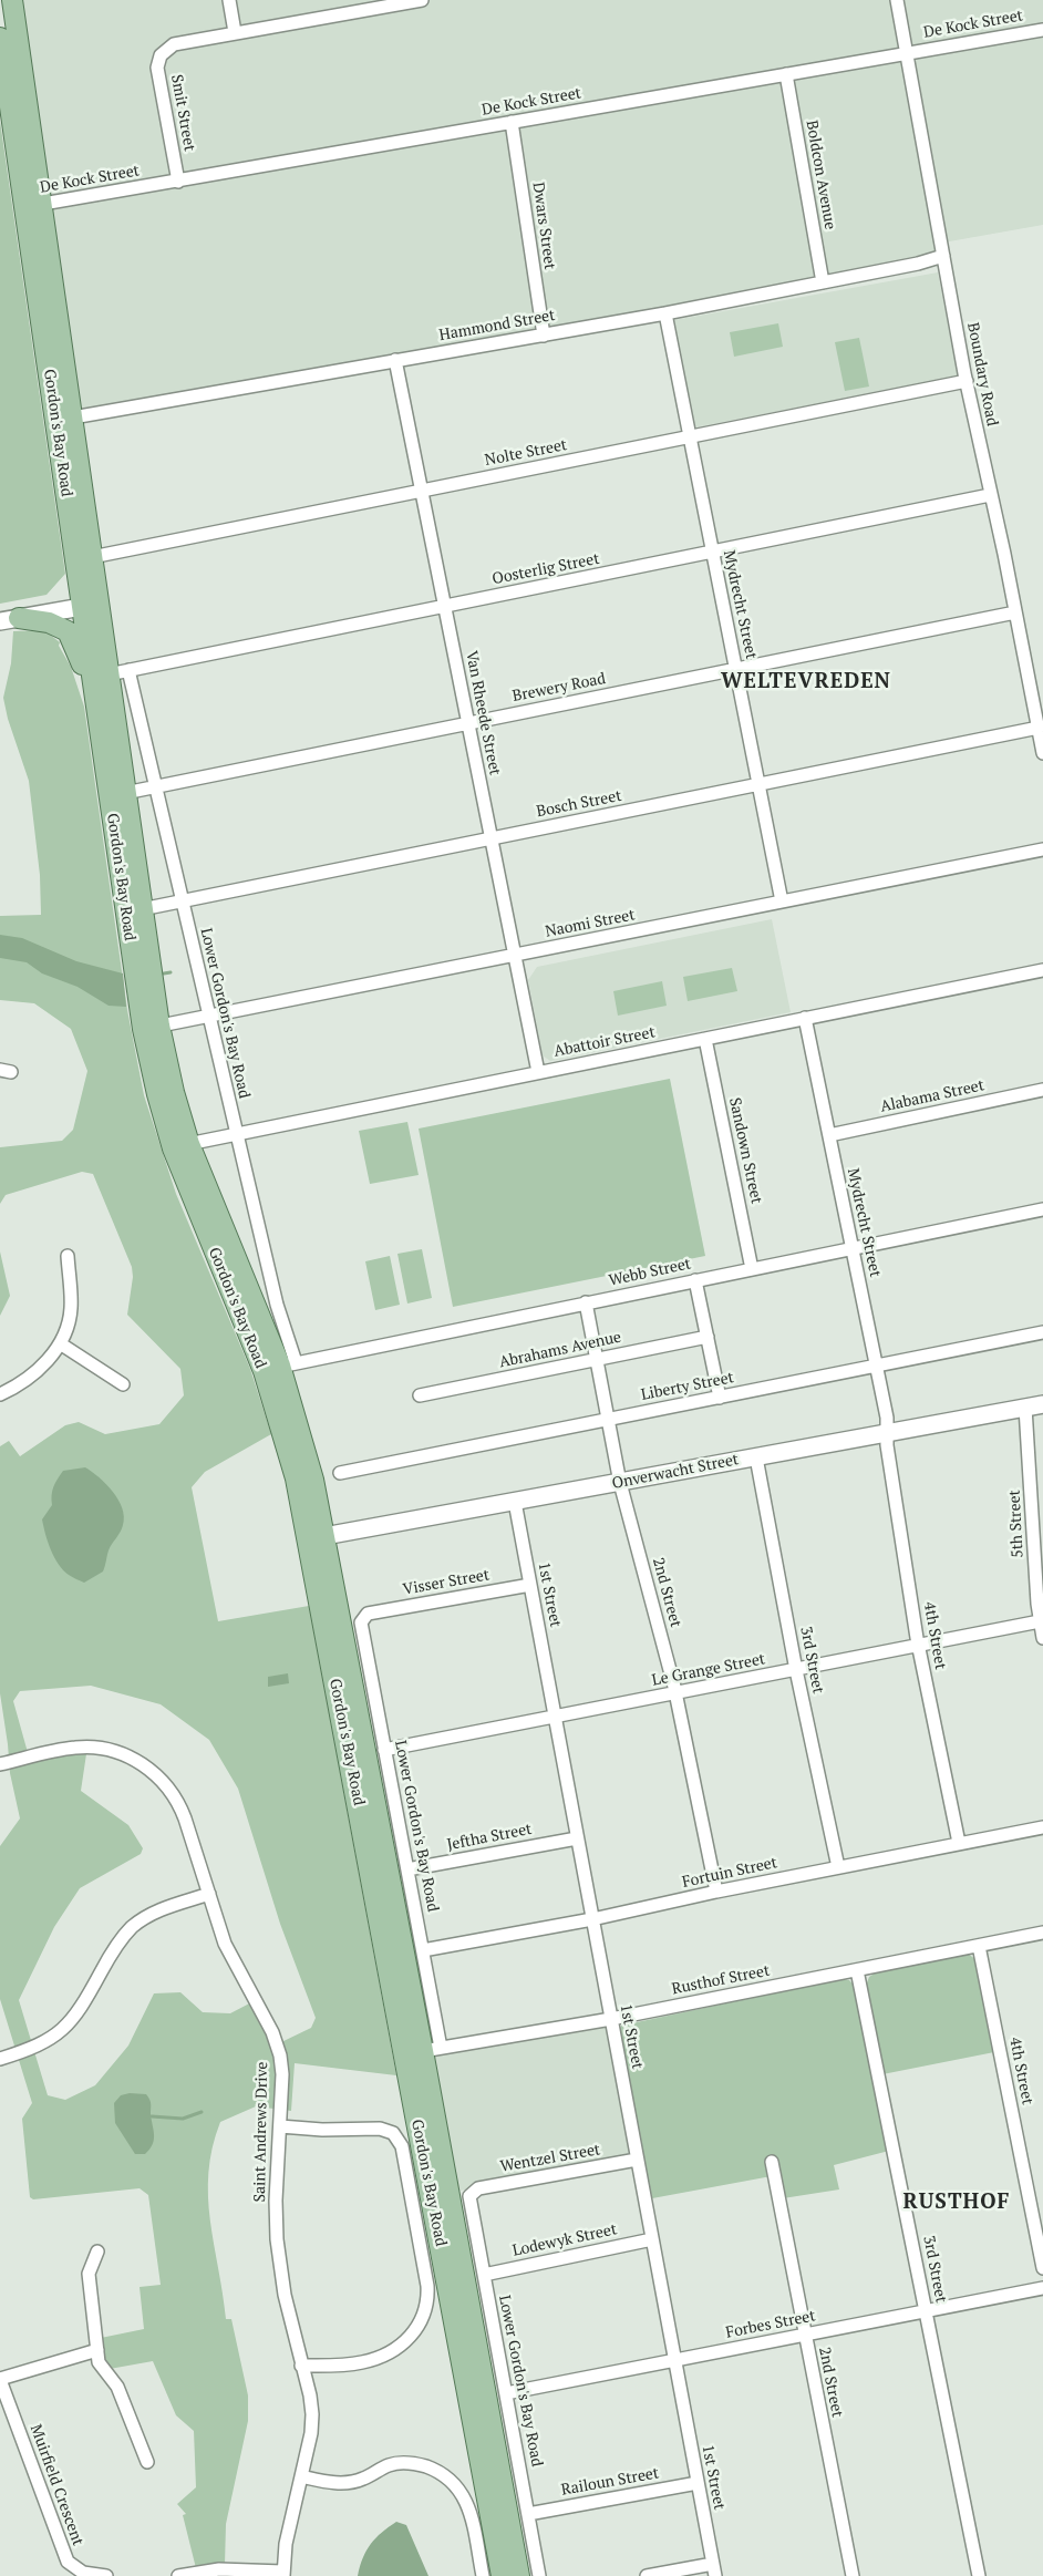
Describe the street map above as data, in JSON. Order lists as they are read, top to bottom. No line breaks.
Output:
{"streets":{"main road":["Gordon's Bay Road"],"street":["De Kock Street","Smit Street","Boldcon Avenue","Dwars Street","Hammond Street","Boundary Road","Nolte Street","Oosterlig Street","Mydrecht Street","Brewery Road","Van Rheede Street","Bosch Street","Naomi Street","Lower Gordon's Bay Road","Abattoir Street","Alabama Street","Sandown Street","Webb Street","Abrahams Avenue","Liberty Street","Onverwacht Street","5th Street","Visser Street","2nd Street","1st Street","4th Street","3rd Street","Le Grange Street","Jeftha Street","Fortuin Street","Rusthof Street","Saint Andrews Drive","Wentzel Street","Lodewyk Street","Forbes Street","Railoun Street","Muirfield Crescent"]},"crossings":[["De Kock Street","Smit Street"],["De Kock Street","Boldcon Avenue"],["De Kock Street","Dwars Street"],["De Kock Street","Boundary Road"],["De Kock Street","Gordon's Bay Road"],["Boldcon Avenue","Hammond Street"],["Dwars Street","Hammond Street"],["Hammond Street","Boundary Road"],["Hammond Street","Gordon's Bay Road"],["Hammond Street","Mydrecht Street"],["Hammond Street","Van Rheede Street"],["Boundary Road","Nolte Street"],["Boundary Road","Oosterlig Street"],["Boundary Road","Brewery Road"],["Boundary Road","Bosch Street"],["Gordon's Bay Road","Nolte Street"],["Gordon's Bay Road","Oosterlig Street"],["Gordon's Bay Road","Brewery Road"],["Gordon's Bay Road","Bosch Street"],["Gordon's Bay Road","Naomi Street"],["Gordon's Bay Road","Lower Gordon's Bay Road"],["Gordon's Bay Road","Abattoir Street"],["Gordon's Bay Road","Webb Street"],["Gordon's Bay Road","Onverwacht Street"],["Gordon's Bay Road","Rusthof Street"],["Nolte Street","Mydrecht Street"],["Nolte Street","Van Rheede Street"],["Oosterlig Street","Mydrecht Street"],["Oosterlig Street","Van Rheede Street"],["Oosterlig Street","Lower Gordon's Bay Road"],["Mydrecht Street","Brewery Road"],["Mydrecht Street","Bosch Street"],["Mydrecht Street","Naomi Street"],["Mydrecht Street","Abattoir Street"],["Mydrecht Street","Alabama Street"],["Mydrecht Street","Webb Street"],["Mydrecht Street","Liberty Street"],["Mydrecht Street","Onverwacht Street"],["Mydrecht Street","4th Street"],["Brewery Road","Van Rheede Street"],["Brewery Road","Lower Gordon's Bay Road"],["Van Rheede Street","Bosch Street"],["Van Rheede Street","Naomi Street"],["Van Rheede Street","Abattoir Street"],["Bosch Street","Lower Gordon's Bay Road"],["Naomi Street","Lower Gordon's Bay Road"],["Lower Gordon's Bay Road","Abattoir Street"],["Lower Gordon's Bay Road","Webb Street"],["Lower Gordon's Bay Road","Visser Street"],["Lower Gordon's Bay Road","Le Grange Street"],["Lower Gordon's Bay Road","Jeftha Street"],["Lower Gordon's Bay Road","Fortuin Street"],["Lower Gordon's Bay Road","Rusthof Street"],["Lower Gordon's Bay Road","Wentzel Street"],["Lower Gordon's Bay Road","Lodewyk Street"],["Lower Gordon's Bay Road","Forbes Street"],["Lower Gordon's Bay Road","Railoun Street"],["Abattoir Street","Sandown Street"],["Sandown Street","Webb Street"],["Webb Street","2nd Street"],["Abrahams Avenue","2nd Street"],["Liberty Street","2nd Street"],["Onverwacht Street","5th Street"],["Onverwacht Street","2nd Street"],["Onverwacht Street","1st Street"],["Onverwacht Street","4th Street"],["Onverwacht Street","3rd Street"],["5th Street","Le Grange Street"],["Visser Street","1st Street"],["2nd Street","Le Grange Street"],["2nd Street","Fortuin Street"],["2nd Street","Forbes Street"],["1st Street","Le Grange Street"],["1st Street","Jeftha Street"],["1st Street","Fortuin Street"],["1st Street","Rusthof Street"],["1st Street","Wentzel Street"],["1st Street","Lodewyk Street"],["1st Street","Forbes Street"],["1st Street","Railoun Street"],["4th Street","Le Grange Street"],["4th Street","Fortuin Street"],["4th Street","Rusthof Street"],["3rd Street","Le Grange Street"],["3rd Street","Fortuin Street"],["3rd Street","Rusthof Street"],["3rd Street","Forbes Street"]],"districts":["WELTEVREDEN","RUSTHOF"]}
